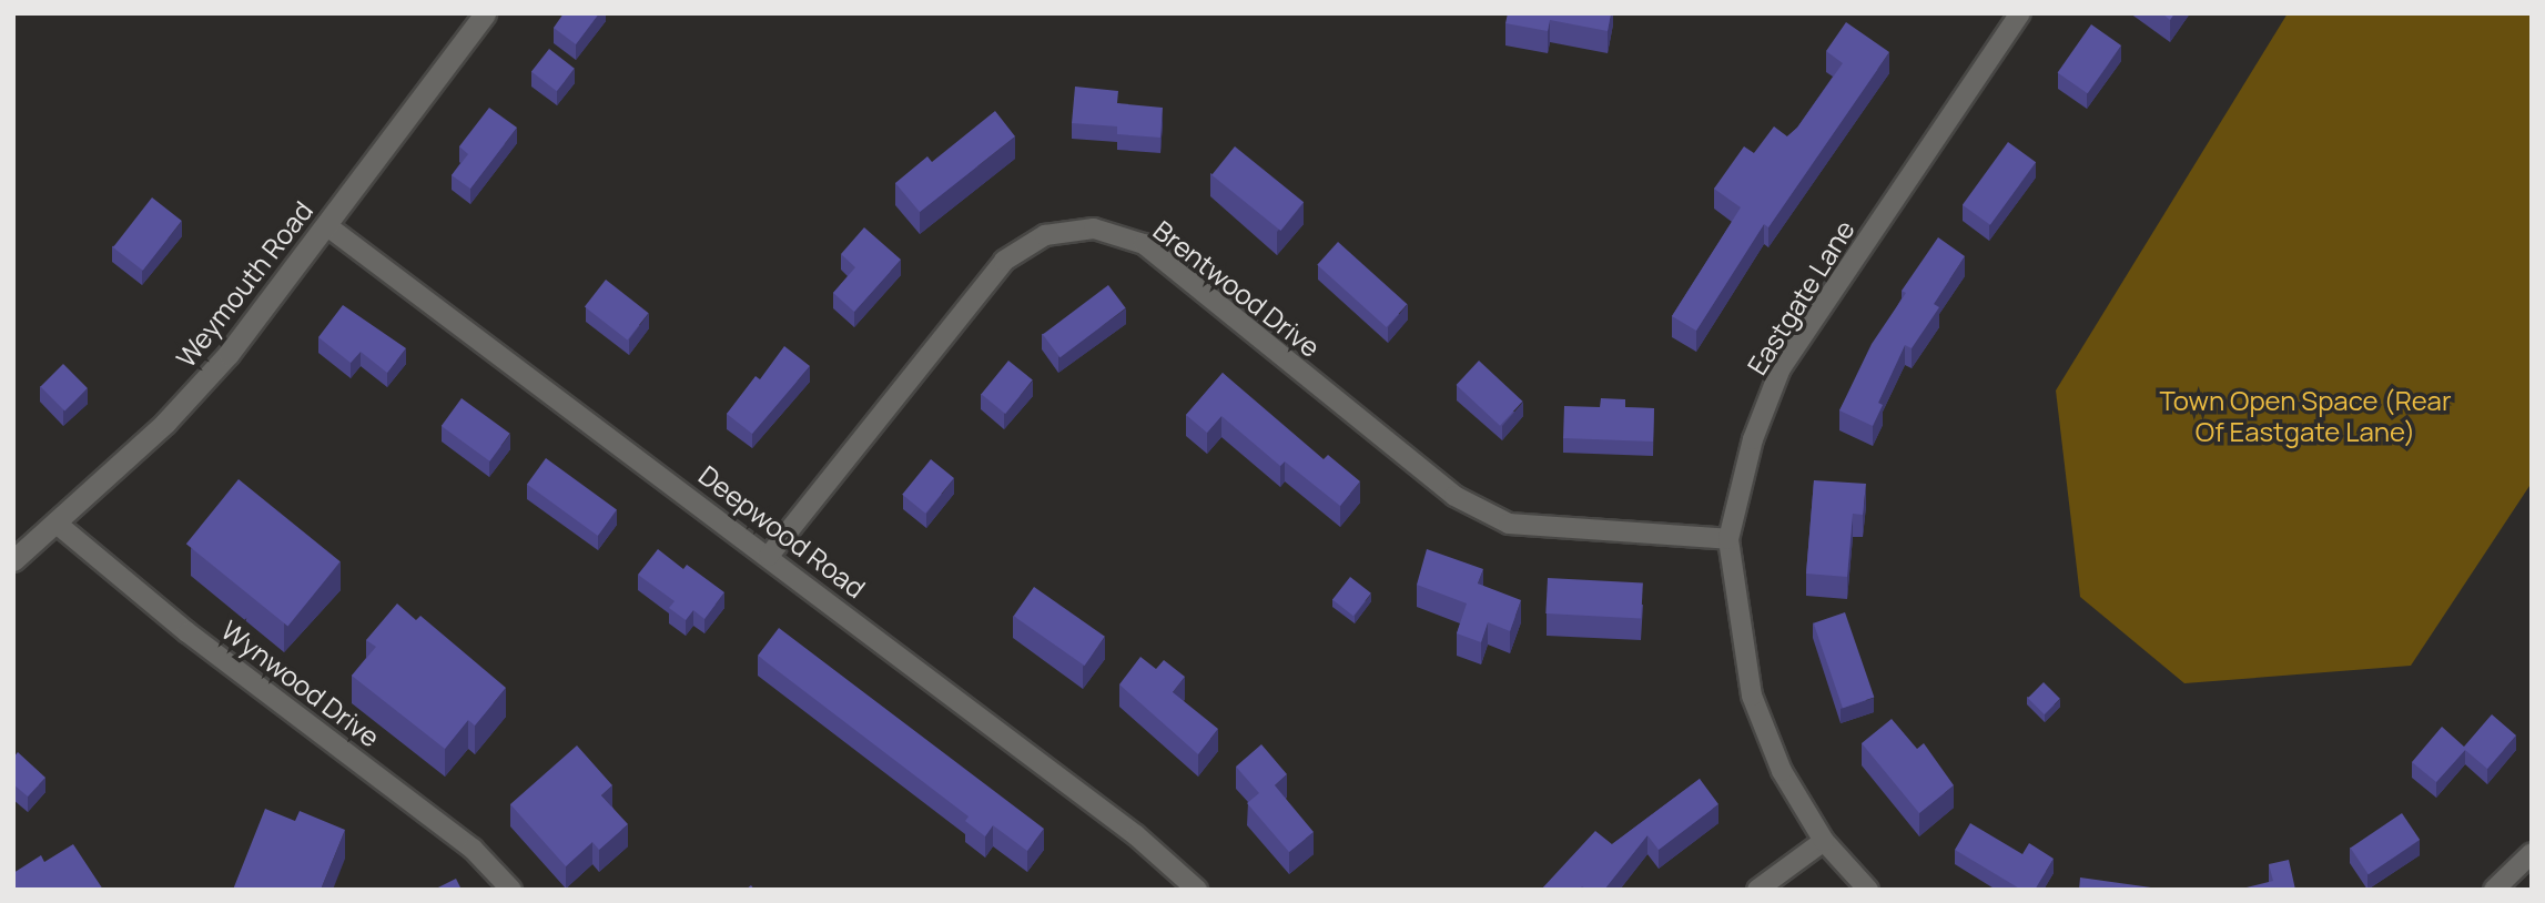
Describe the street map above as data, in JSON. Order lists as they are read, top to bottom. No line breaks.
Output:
{"streets":{"street":["Weymouth Road","Brentwood Drive","Eastgate Lane","Deepwood Road","Wynwood Drive"]},"crossings":[["Weymouth Road","Deepwood Road"],["Weymouth Road","Wynwood Drive"],["Brentwood Drive","Eastgate Lane"],["Brentwood Drive","Deepwood Road"]],"parks":["Town Open Space (Rear Of Eastgate Lane)"]}
